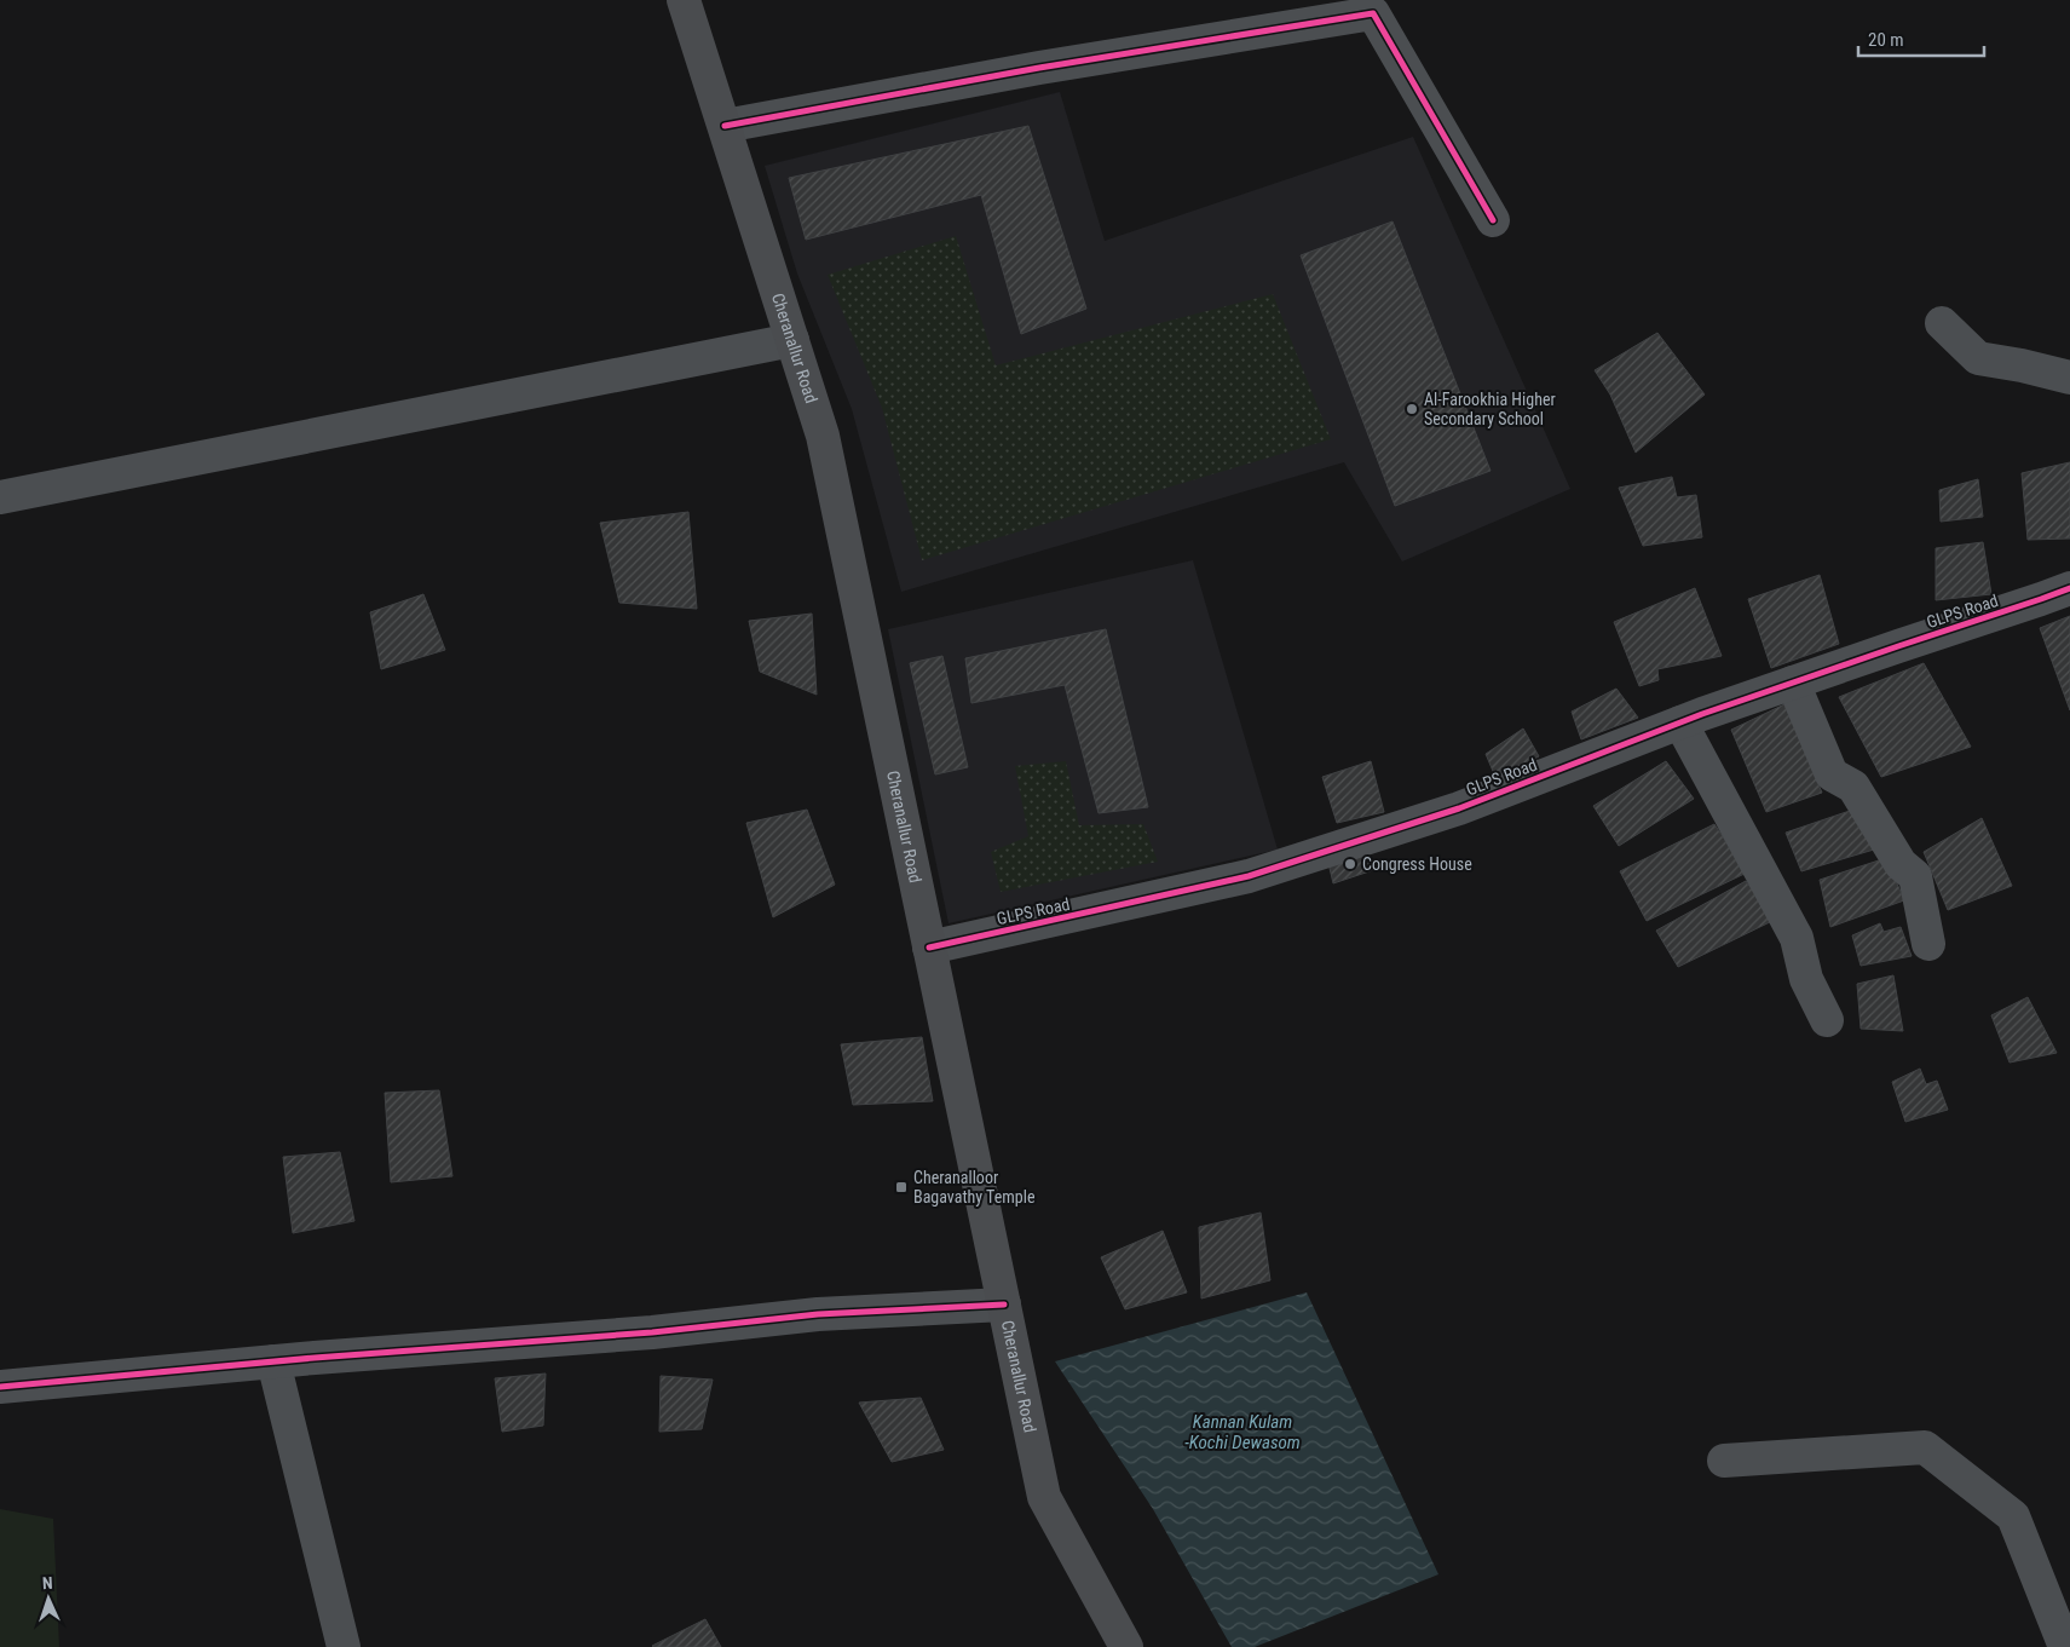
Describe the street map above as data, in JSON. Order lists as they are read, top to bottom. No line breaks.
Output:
{"streets":{"main road":["Cheranallur Road"],"street":["GLPS Road"]},"crossings":[["Cheranallur Road","GLPS Road"]],"water":["Kannan Kulam -Kochi Dewasom"],"places":{"other":["Al-Farookhia Higher Secondary School","Congress House"],"transit":["Cheranalloor Bagavathy Temple"]},"scale_bar":"20 m","north":"top"}
